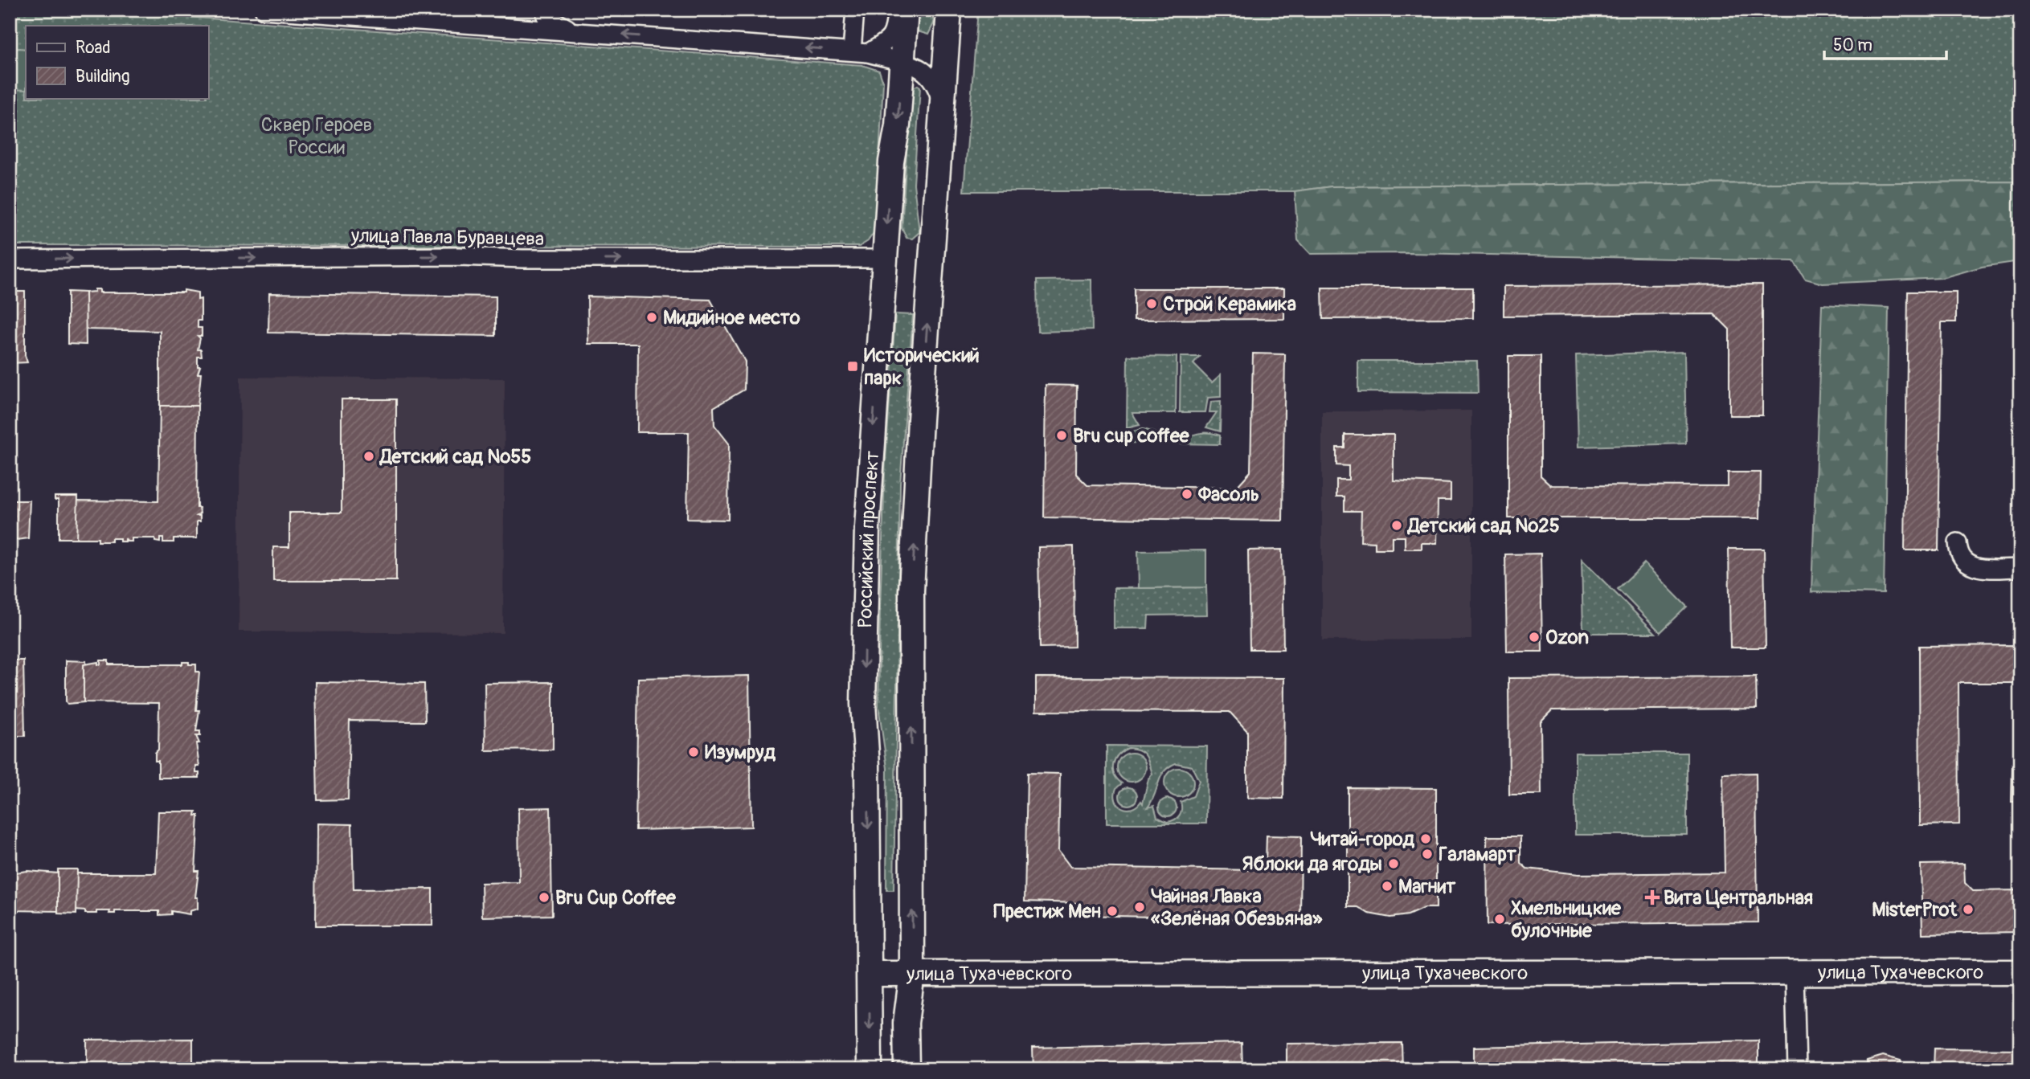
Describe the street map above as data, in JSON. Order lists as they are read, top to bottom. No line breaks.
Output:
{"streets":{"main road":["Российский проспект","улица Тухачевского"],"street":["улица Павла Буравцева"]},"crossings":[["улица Павла Буравцева","Российский проспект"],["Российский проспект","улица Тухачевского"]],"one_way":["улица Павла Буравцева"],"parks":["Сквер Героев России"],"places":{"other":["Строй Керамика","Мидийное место","Bru cup coffee","Детский сад №55","Фасоль","Детский сад №25","Ozon","Изумруд","Читай-город","Галамарт","Яблоки да ягоды","Магнит","Bru Cup Coffee","Чайная Лавка «Зелёная Обезьяна»","MisterProt","Престиж Мен","Хмельницкие булочные"],"transit":["Исторический парк"],"health":["Вита Центральная"]},"legend":["Road","Building"],"scale_bar":"50 m"}
